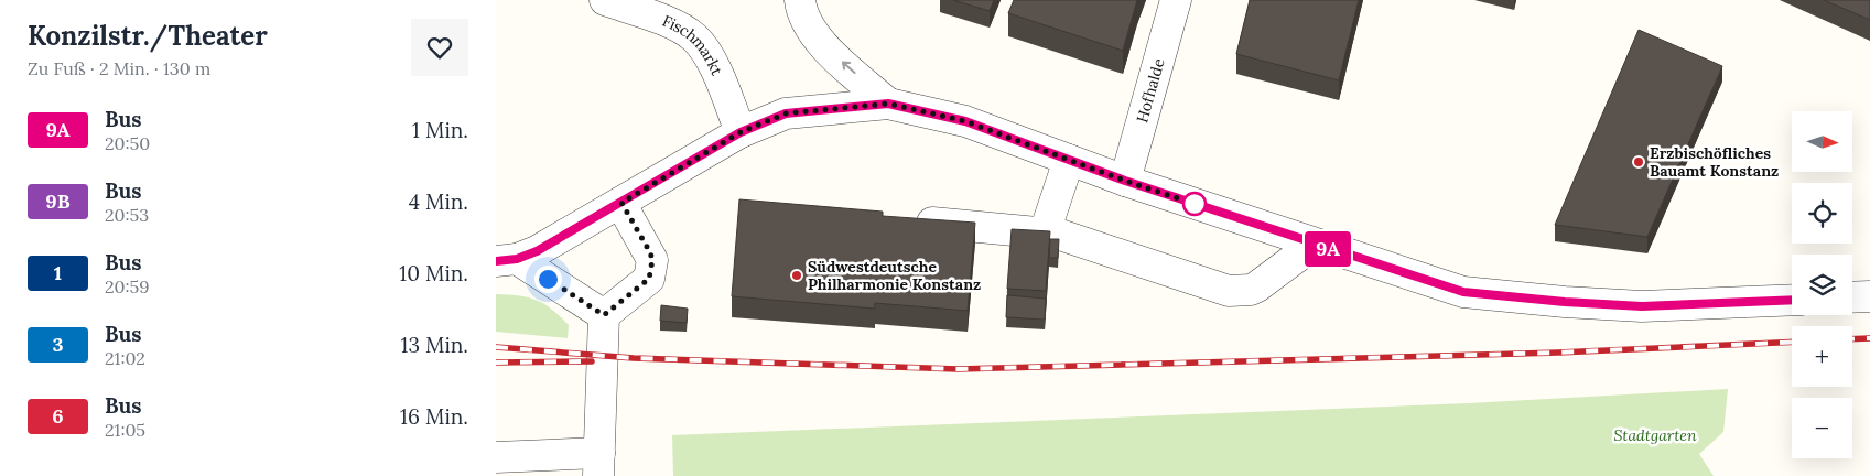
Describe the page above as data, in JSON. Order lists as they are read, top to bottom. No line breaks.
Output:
{"streets":{"street":["Fischmarkt","Hofhalde"]},"parks":["Stadtgarten"],"places":["Erzbischöfliches Bauamt Konstanz","Südwestdeutsche Philharmonie Konstanz"],"lines":["bus line 9A"],"north":"right","page":{"heading":["Konzilstr./Theater","Zu Fuß · 2 Min. · 130 m"],"on_map":"9A","list":[{"mark":"9A","name":"Bus","note":"20:50","value":"1 Min."},{"mark":"9B","name":"Bus","note":"20:53","value":"4 Min."},{"mark":"1","name":"Bus","note":"20:59","value":"10 Min."},{"mark":"3","name":"Bus","note":"21:02","value":"13 Min."},{"mark":"6","name":"Bus","note":"21:05","value":"16 Min."}],"map_buttons":["+","−"]}}
